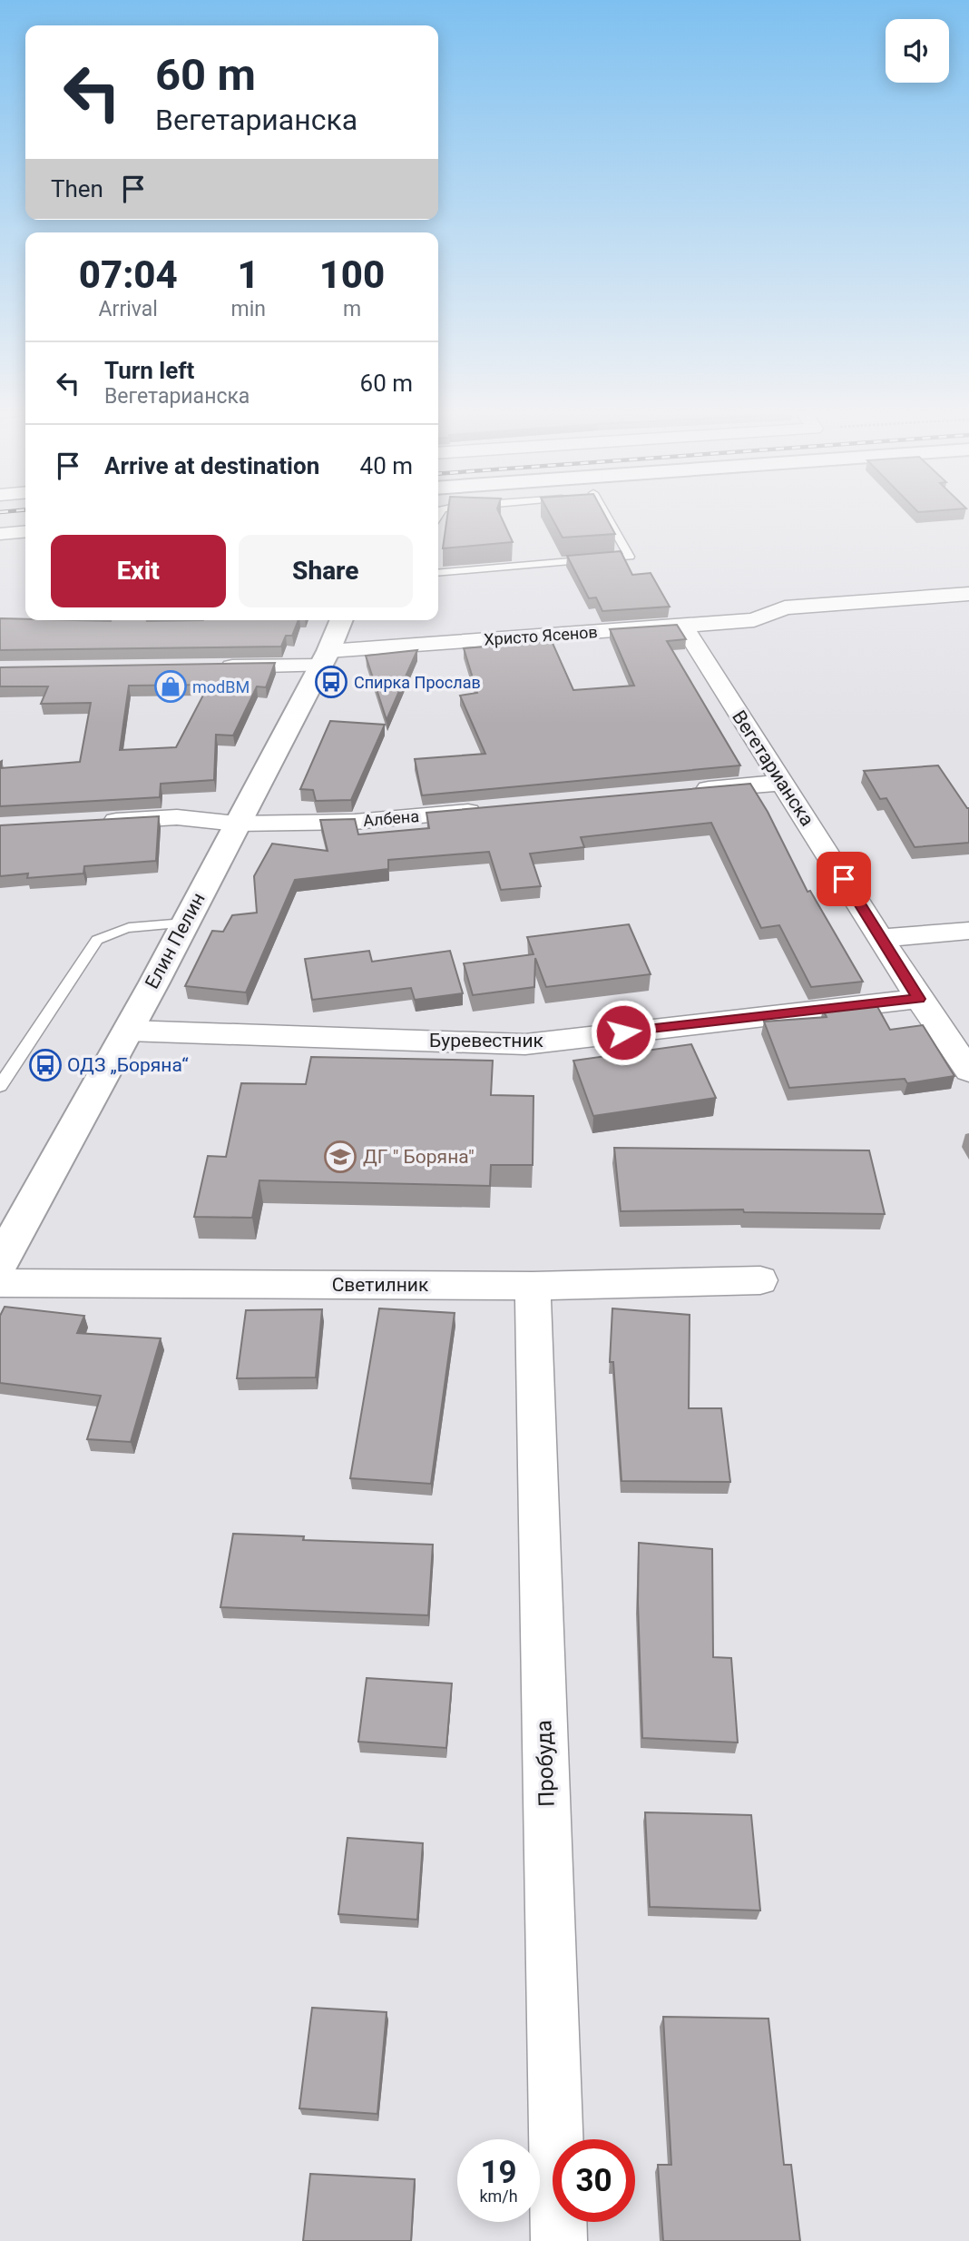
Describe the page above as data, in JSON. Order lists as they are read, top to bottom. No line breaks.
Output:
{"streets":{"street":["Христо Ясенов","Вегетарианска","Албена","Елин Пелин","Буревестник","Светилник","Пробуда"]},"crossings":[["Христо Ясенов","Вегетарианска"],["Христо Ясенов","Елин Пелин"],["Вегетарианска","Буревестник"],["Албена","Елин Пелин"],["Елин Пелин","Буревестник"],["Светилник","Пробуда"]],"places":{"bus stop":["Спирка Прослав","ОДЗ „Боряна“"],"shop":["modBM"],"school or university":["ДГ \" Боряна\""]},"page":{"turn":["60 m","Вегетарианска"],"then":"Then","eta":["07:04","Arrival","1","min","100","m"],"list":[{"name":"Turn left","note":"Вегетарианска","value":"60 m"},{"name":"Arrive at destination","value":"40 m"}],"buttons":["Exit","Share"],"speed":"19 km/h","limit":"30"}}
